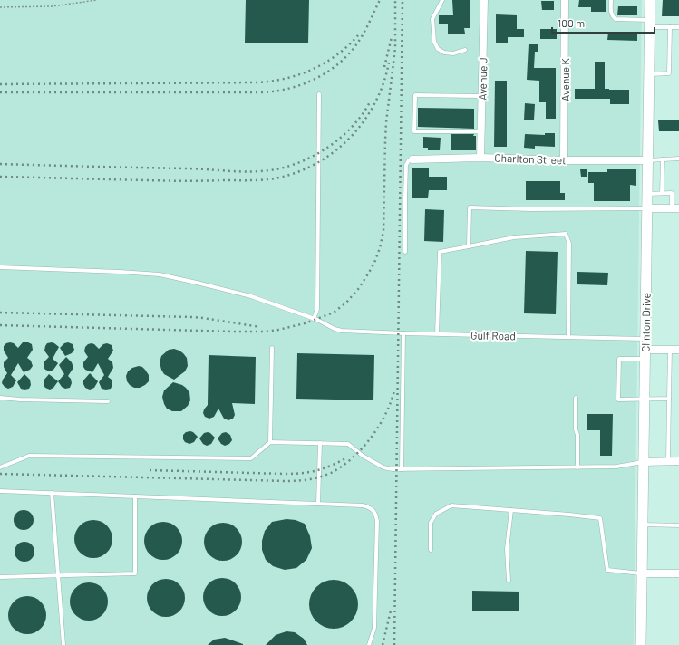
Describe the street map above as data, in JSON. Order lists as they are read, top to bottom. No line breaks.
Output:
{"streets":{"main road":["Clinton Drive"],"street":["Avenue J","Avenue K","Charlton Street"],"lane":["Gulf Road"]},"crossings":[["Avenue J","Charlton Street"],["Avenue K","Charlton Street"],["Charlton Street","Clinton Drive"],["Clinton Drive","Gulf Road"]],"scale_bar":"100 m"}
